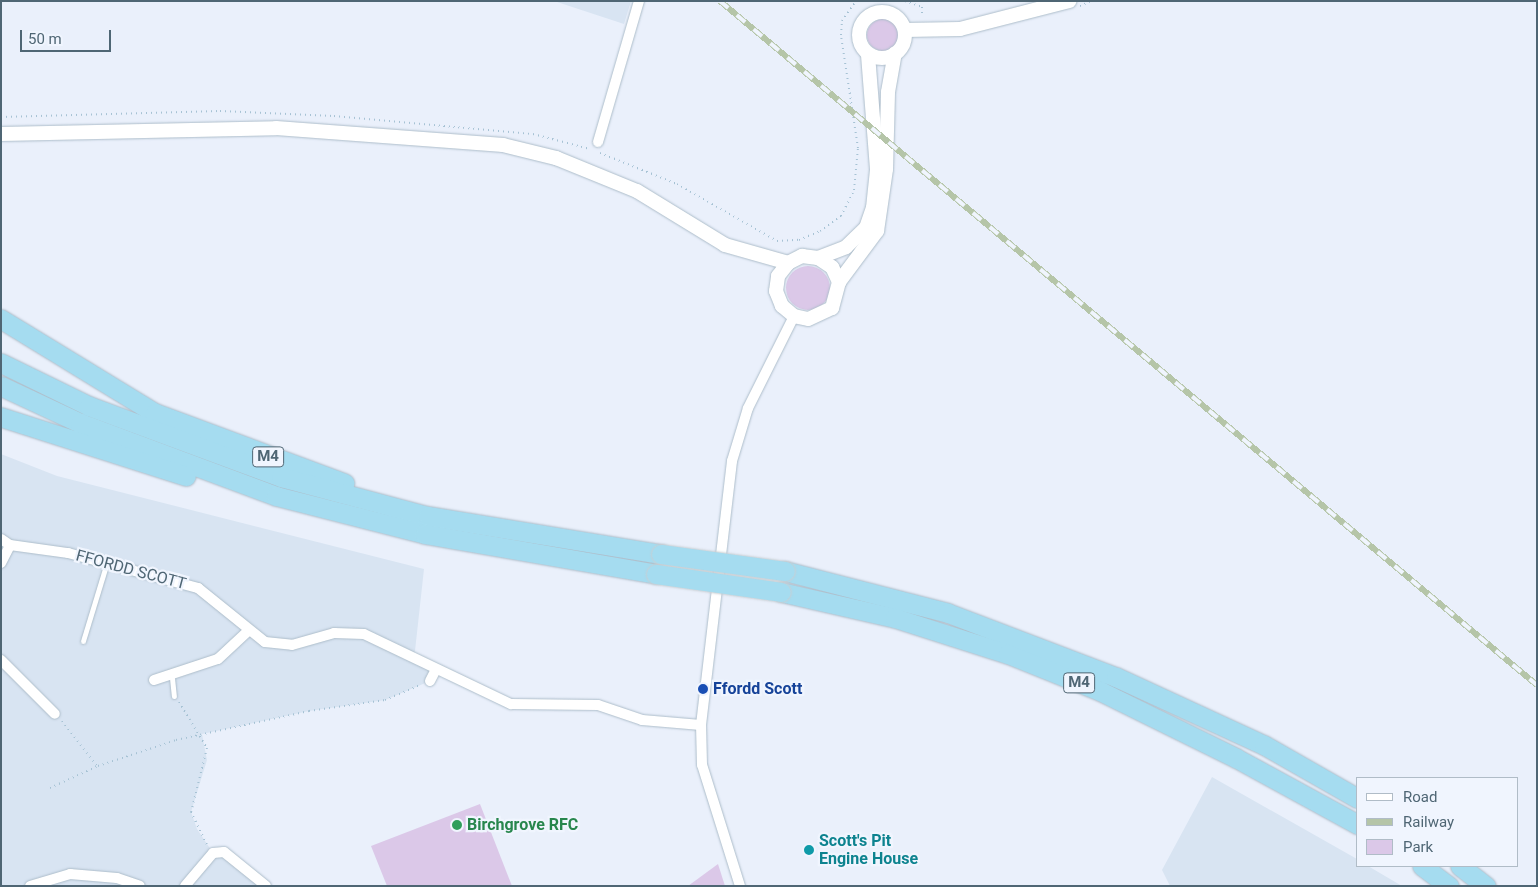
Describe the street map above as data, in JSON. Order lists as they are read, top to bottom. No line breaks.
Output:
{"streets":{"highway":["M4"],"street":["FFORDD SCOTT"]},"places":["Ffordd Scott","Birchgrove RFC","Scott's Pit Engine House"],"legend":["Road","Railway","Park"],"scale_bar":"50 m"}
